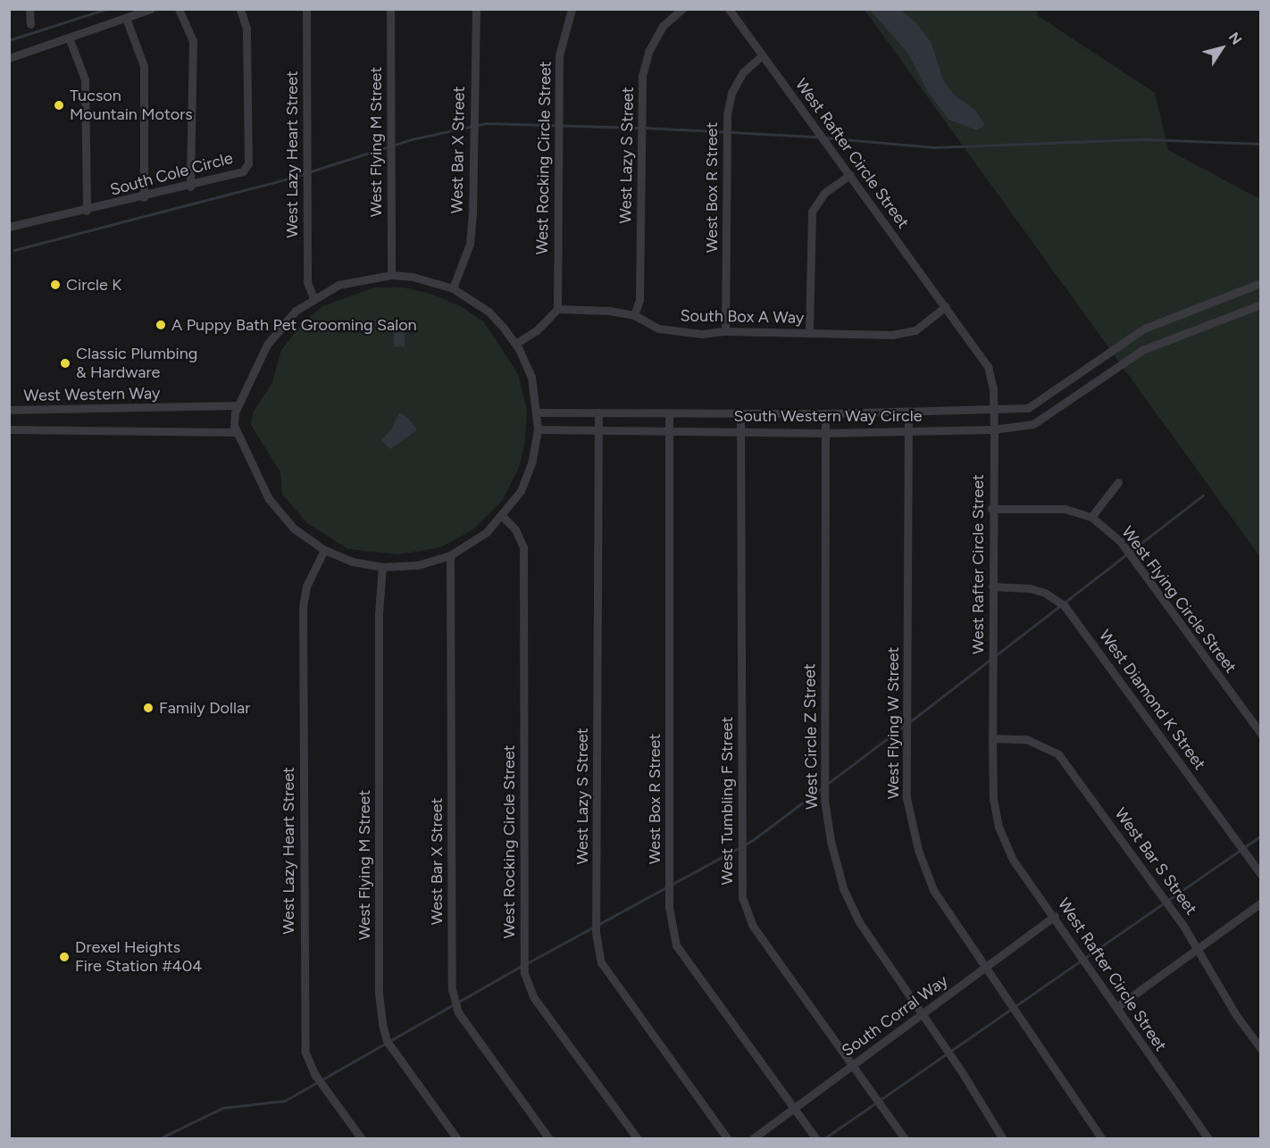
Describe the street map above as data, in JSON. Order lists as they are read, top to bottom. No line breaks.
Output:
{"streets":{"street":["West Flying M Street","West Bar X Street","West Rafter Circle Street","West Lazy Heart Street","West Lazy S Street","West Rocking Circle Street","South Cole Circle","West Box R Street","South Box A Way","West Western Way","South Western Way Circle","West Flying Circle Street","West Diamond K Street","West Flying W Street","West Circle Z Street","West Tumbling F Street","West Bar S Street","South Corral Way"]},"crossings":[["West Rafter Circle Street","West Box R Street"],["West Rafter Circle Street","South Box A Way"],["West Rafter Circle Street","South Western Way Circle"],["West Rafter Circle Street","West Flying Circle Street"],["West Rafter Circle Street","West Diamond K Street"],["West Rafter Circle Street","West Bar S Street"],["West Rafter Circle Street","South Corral Way"],["West Lazy S Street","South Box A Way"],["West Lazy S Street","South Western Way Circle"],["West Rocking Circle Street","South Box A Way"],["West Box R Street","South Box A Way"],["West Box R Street","South Western Way Circle"],["West Box R Street","South Corral Way"],["South Western Way Circle","West Flying W Street"],["South Western Way Circle","West Circle Z Street"],["South Western Way Circle","West Tumbling F Street"],["West Flying W Street","South Corral Way"],["West Circle Z Street","South Corral Way"],["West Tumbling F Street","South Corral Way"]],"places":["Tucson Mountain Motors","Circle K","A Puppy Bath Pet Grooming Salon","Classic Plumbing & Hardware","Family Dollar","Drexel Heights Fire Station #404"],"north":"top right"}
